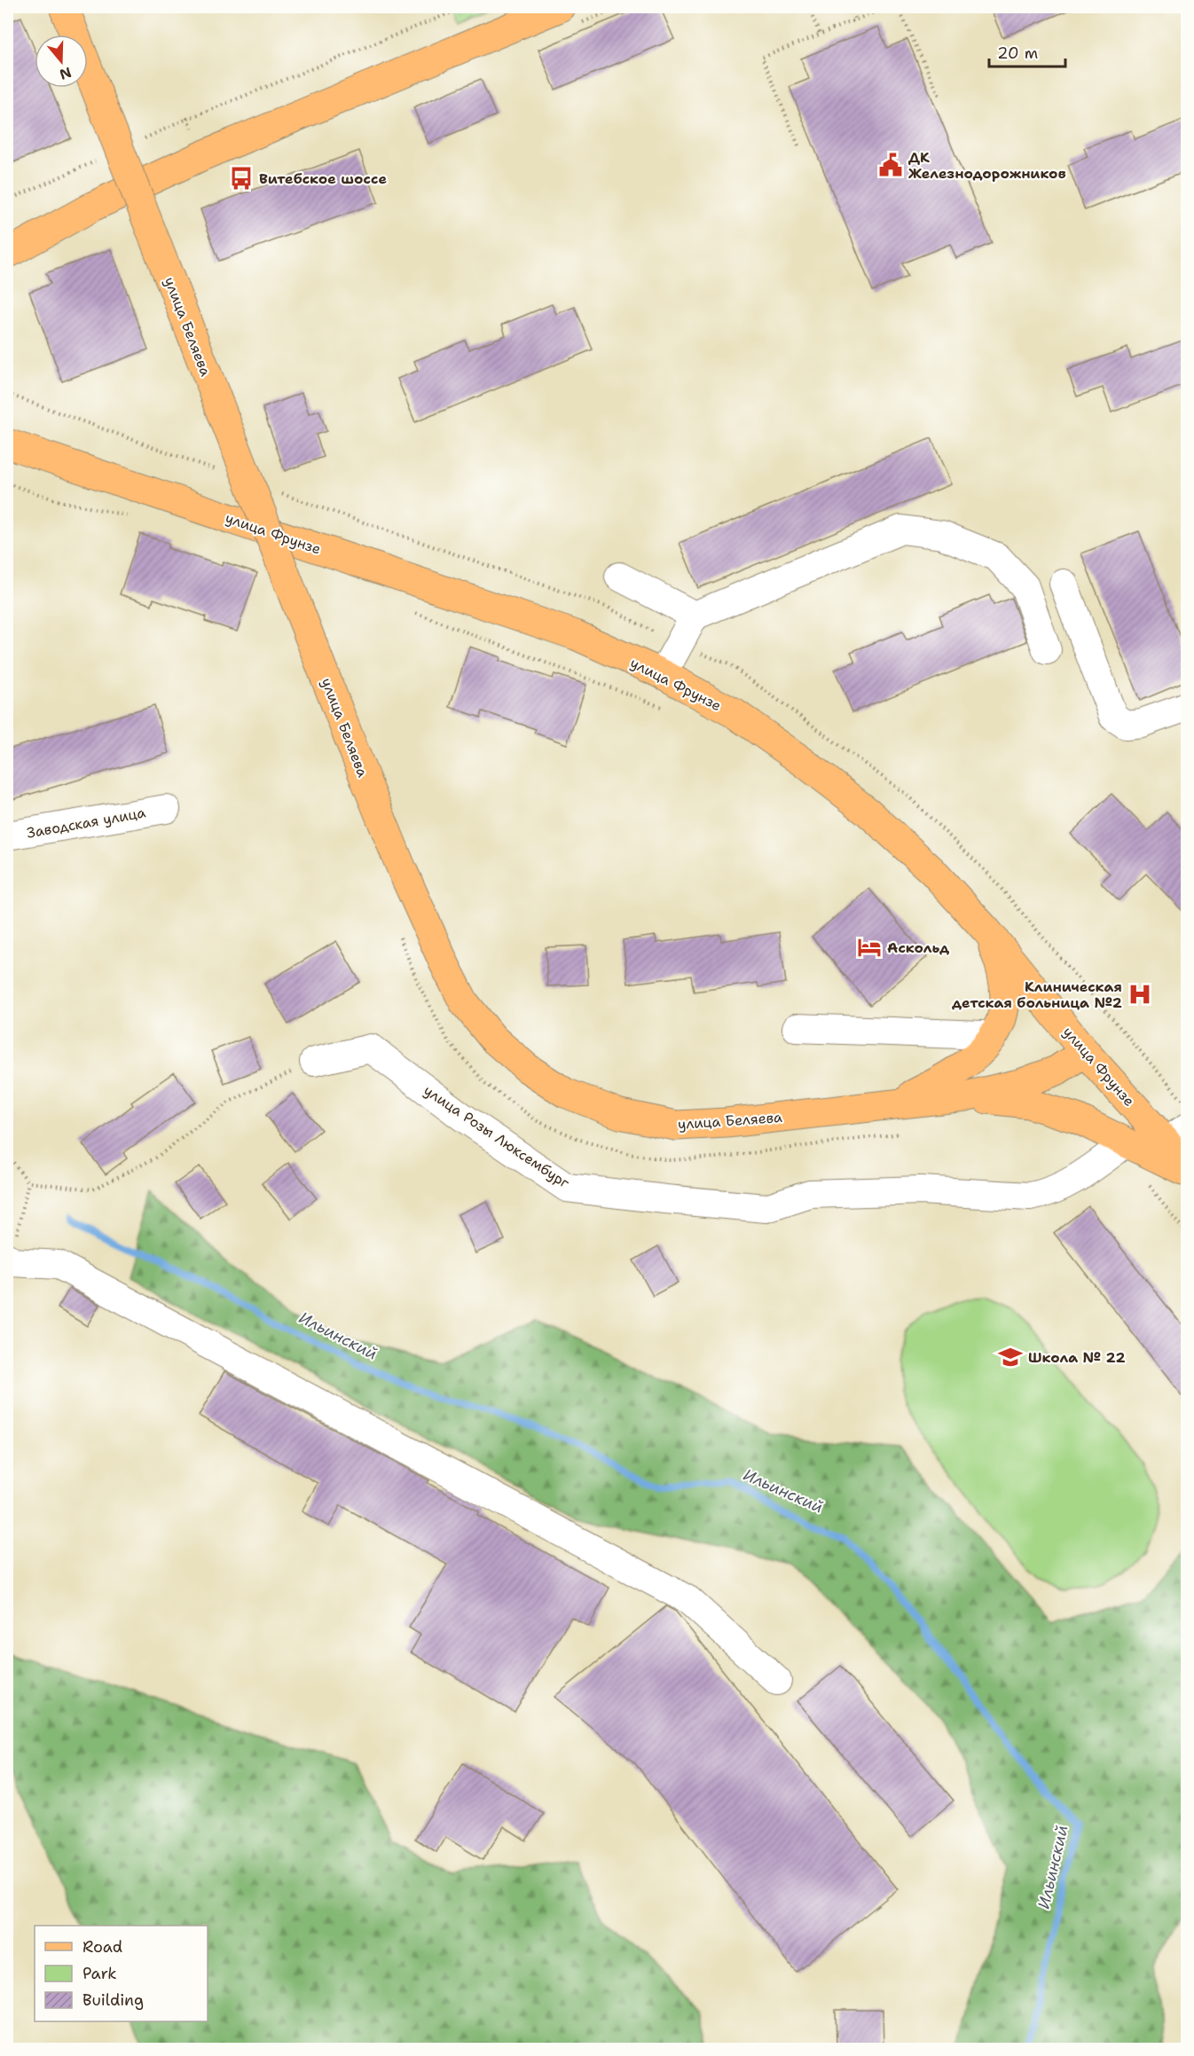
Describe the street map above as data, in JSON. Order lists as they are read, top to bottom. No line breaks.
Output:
{"streets":{"main road":["улица Беляева","улица Фрунзе"],"street":["Заводская улица","улица Розы Люксембург"]},"water":["Ильинский"],"places":{"public building":["ДК Железнодорожников"],"bus stop":["Витебское шоссе"],"hotel":["Аскольд"],"hospital":["Клиническая детская больница №2"],"school or university":["Школа № 22"]},"legend":["Road","Park","Building"],"scale_bar":"20 m","north":"bottom"}
